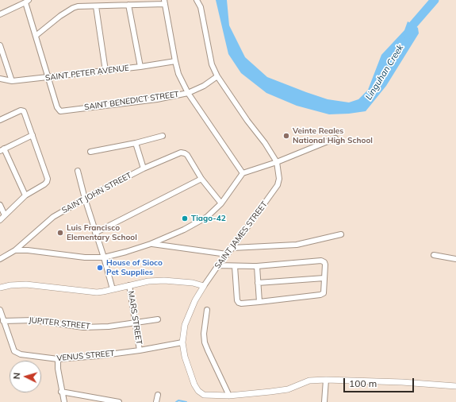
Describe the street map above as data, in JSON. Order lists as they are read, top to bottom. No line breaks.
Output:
{"streets":{"street":["SAINT PETER AVENUE","SAINT BENEDICT STREET","SAINT JOHN STREET","SAINT JAMES STREET","MARS STREET","JUPITER STREET","VENUS STREET"]},"crossings":[["SAINT PETER AVENUE","SAINT BENEDICT STREET"],["SAINT BENEDICT STREET","SAINT JAMES STREET"],["MARS STREET","JUPITER STREET"],["MARS STREET","VENUS STREET"],["JUPITER STREET","VENUS STREET"]],"water":["Linguhan Creek"],"places":["Veinte Reales National High School","Tiago-42","Luis Francisco Elementary School","House of Sioco Pet Supplies"],"scale_bar":"100 m","north":"left"}
